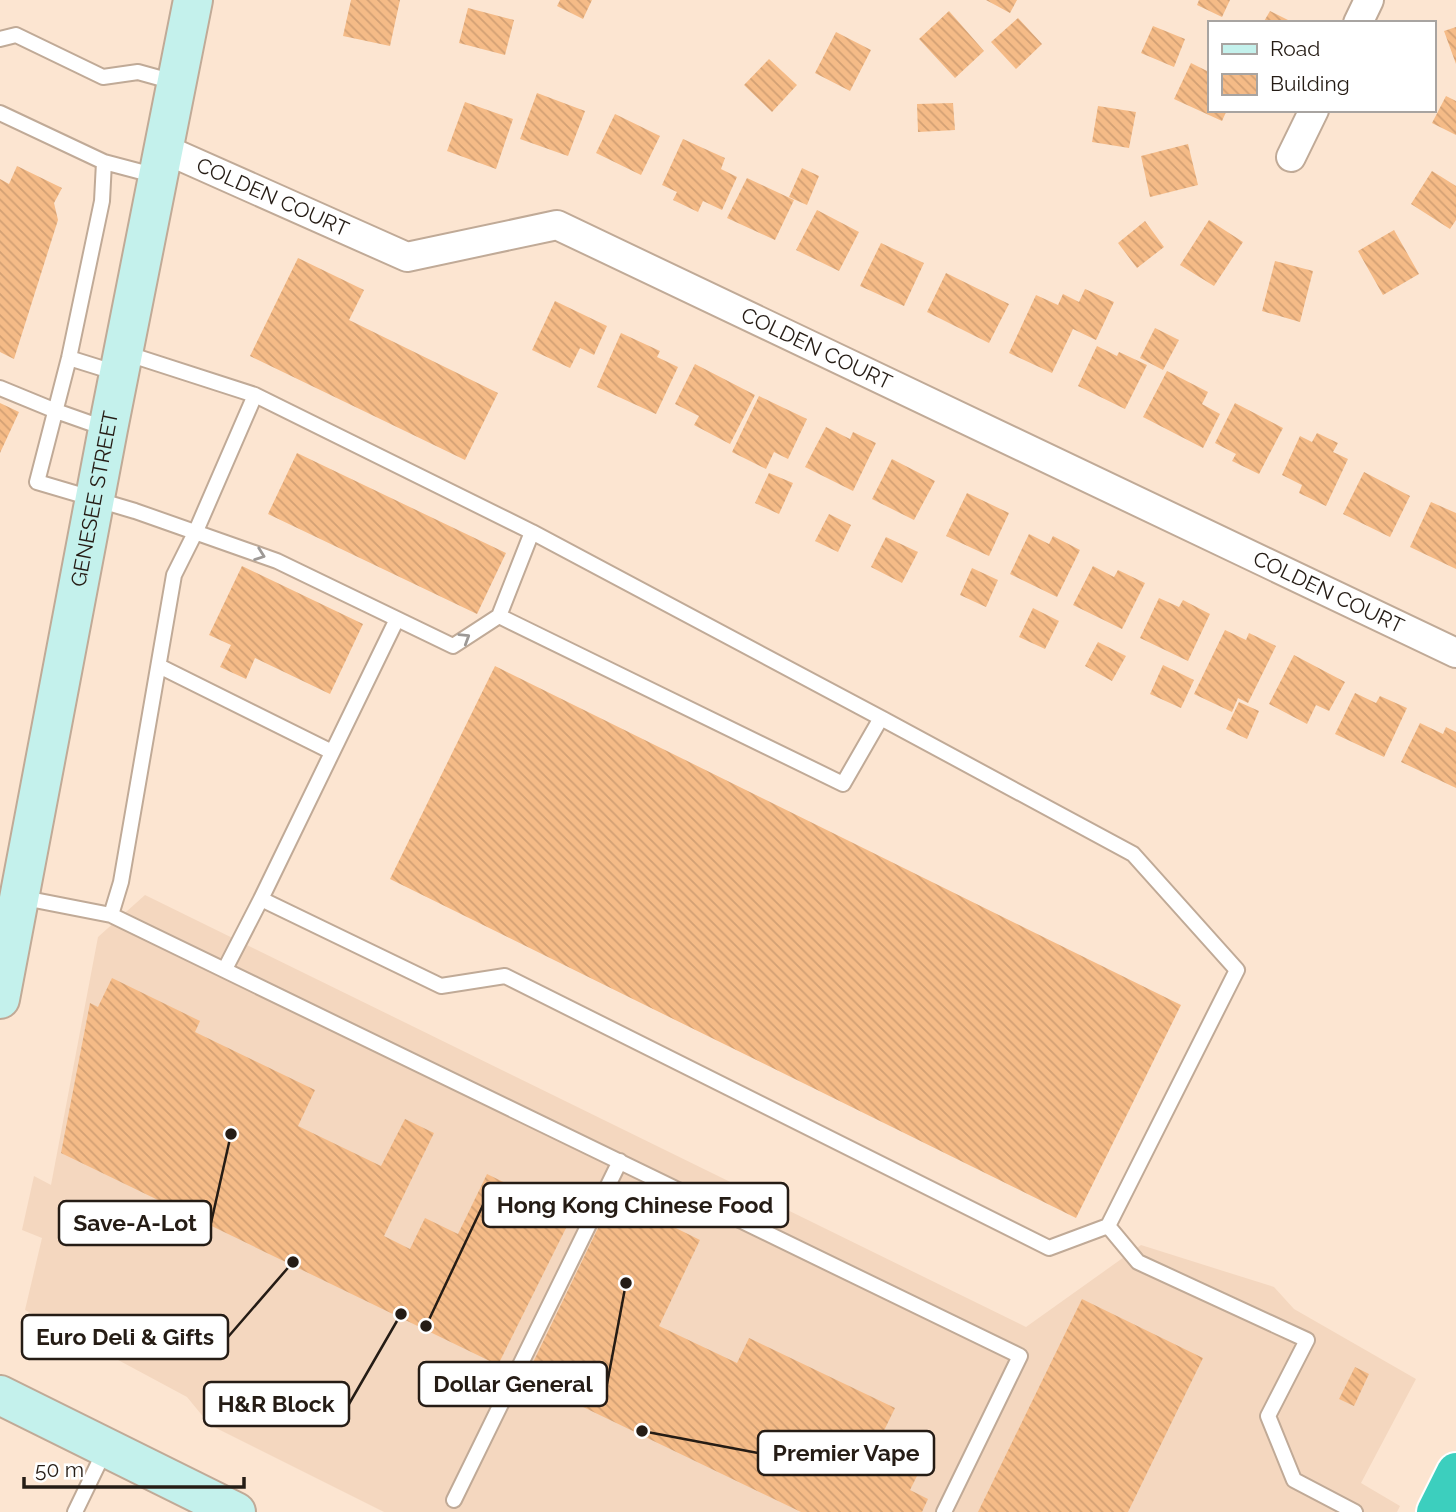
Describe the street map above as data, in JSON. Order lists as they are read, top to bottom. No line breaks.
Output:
{"streets":{"main road":["GENESEE STREET"],"street":["COLDEN COURT"]},"crossings":[["COLDEN COURT","GENESEE STREET"]],"places":["Save-A-Lot","Euro Deli & Gifts","Dollar General","H&R Block","Hong Kong Chinese Food","Premier Vape"],"legend":["Road","Building"],"scale_bar":"50 m"}
